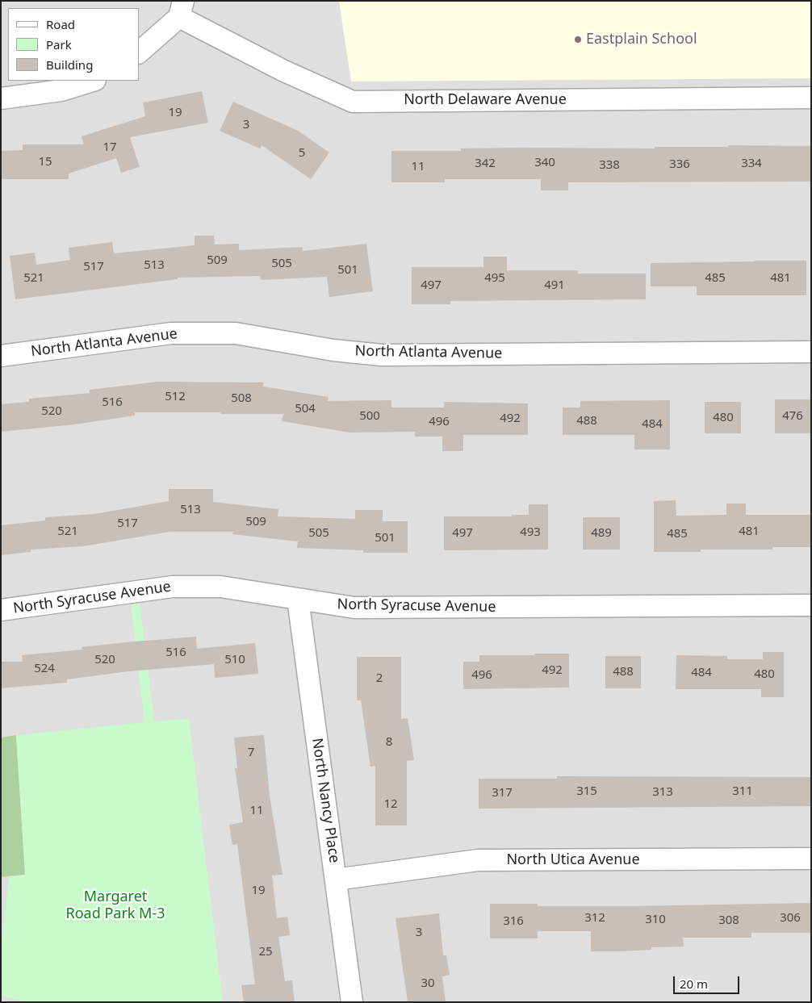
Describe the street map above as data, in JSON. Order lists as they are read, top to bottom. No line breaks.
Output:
{"streets":{"street":["North Delaware Avenue","North Atlanta Avenue","North Syracuse Avenue","North Nancy Place","North Utica Avenue"]},"crossings":[["North Syracuse Avenue","North Nancy Place"],["North Nancy Place","North Utica Avenue"]],"parks":["Margaret Road Park M-3"],"places":["Eastplain School"],"house_numbers":["19","3","17","5","15","340","342","334","336","338","11","509","505","513","517","501","521","495","485","481","497","491","512","508","516","504","520","500","476","480","492","488","496","484","513","509","517","521","481","493","505","497","489","485","501","516","520","510","524","492","488","484","480","496","2","8","7","315","311","313","317","12","11","19","312","306","310","308","316","3","25","30"],"legend":["Road","Park","Building"],"scale_bar":"20 m"}
